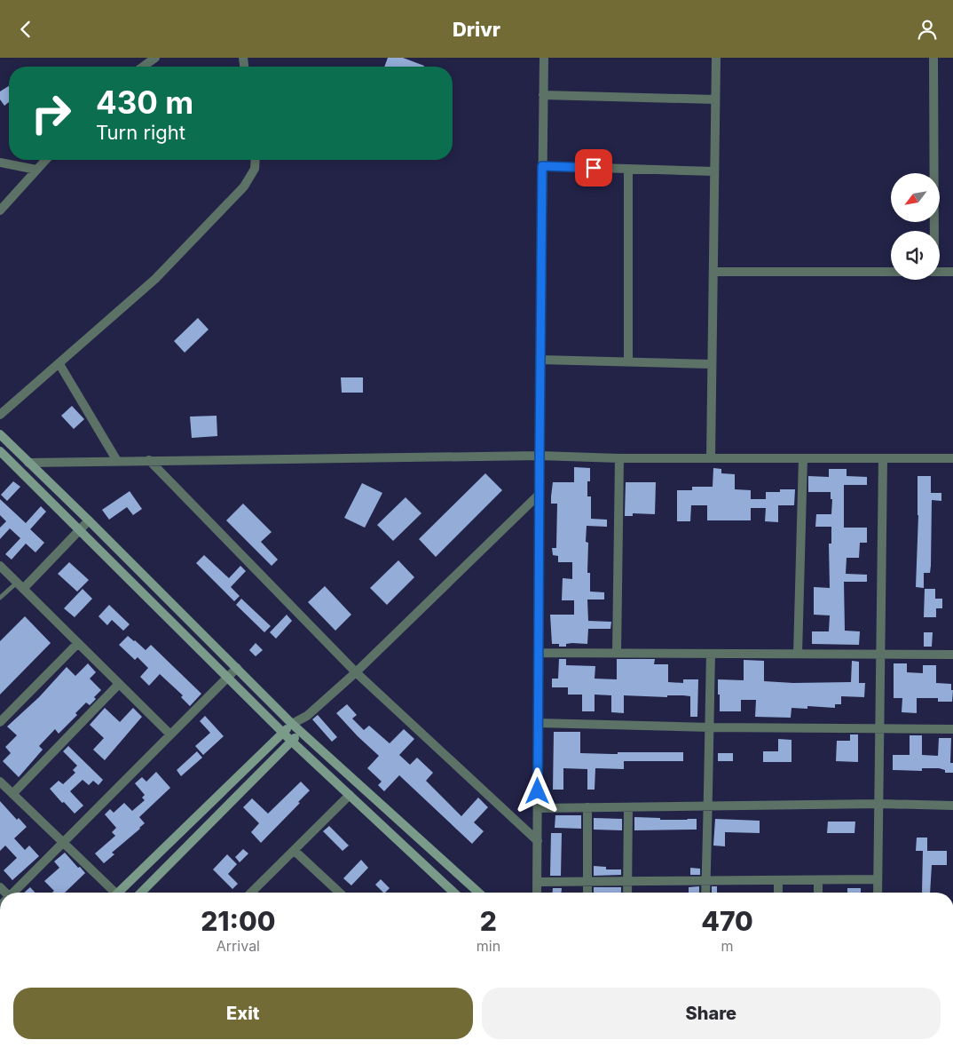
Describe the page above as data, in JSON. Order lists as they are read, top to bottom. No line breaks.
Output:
{"north":"bottom left","page":{"header":"Drivr","turn":["430 m","Turn right"],"eta":["21:00","Arrival","2","min","470","m"],"buttons":["Exit","Share"]}}
